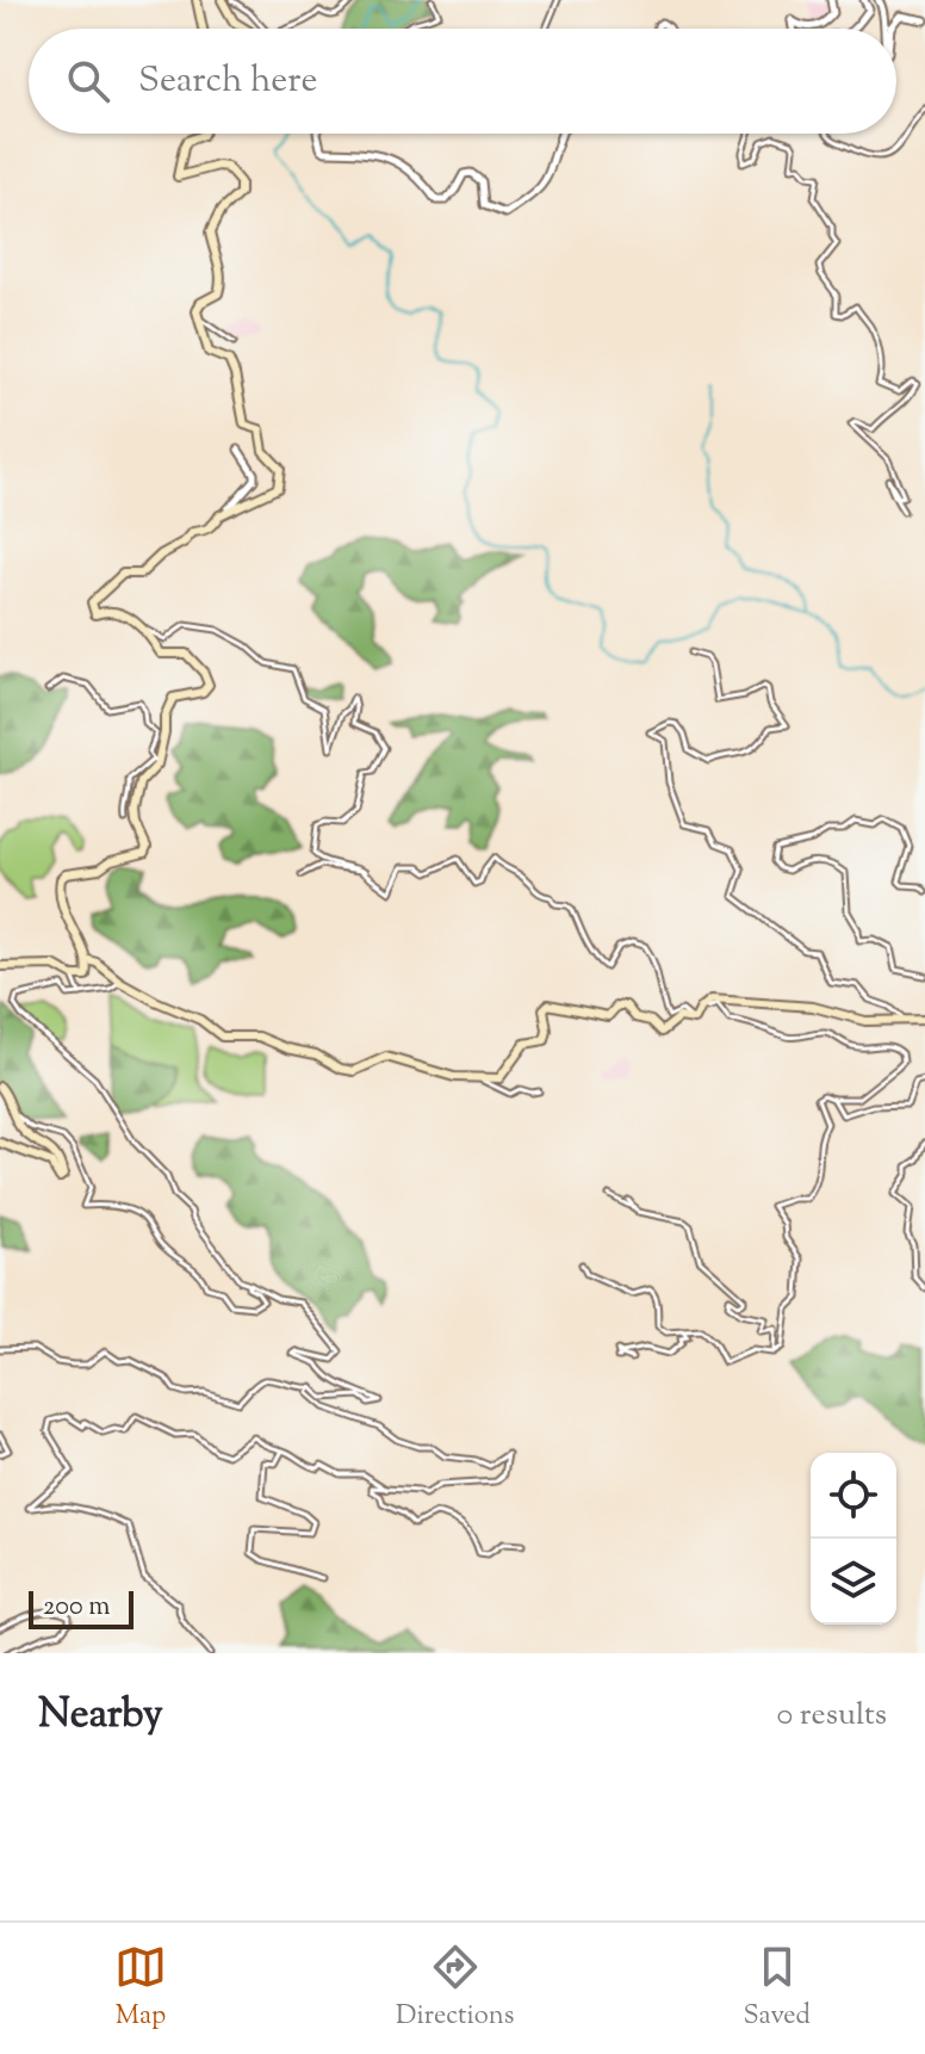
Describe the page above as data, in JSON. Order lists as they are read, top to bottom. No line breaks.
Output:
{"scale_bar":"200 m","page":{"search":"Search here","scale":"200 m","heading":["Nearby","0 results"],"nav":["Map","Directions","Saved"]}}
